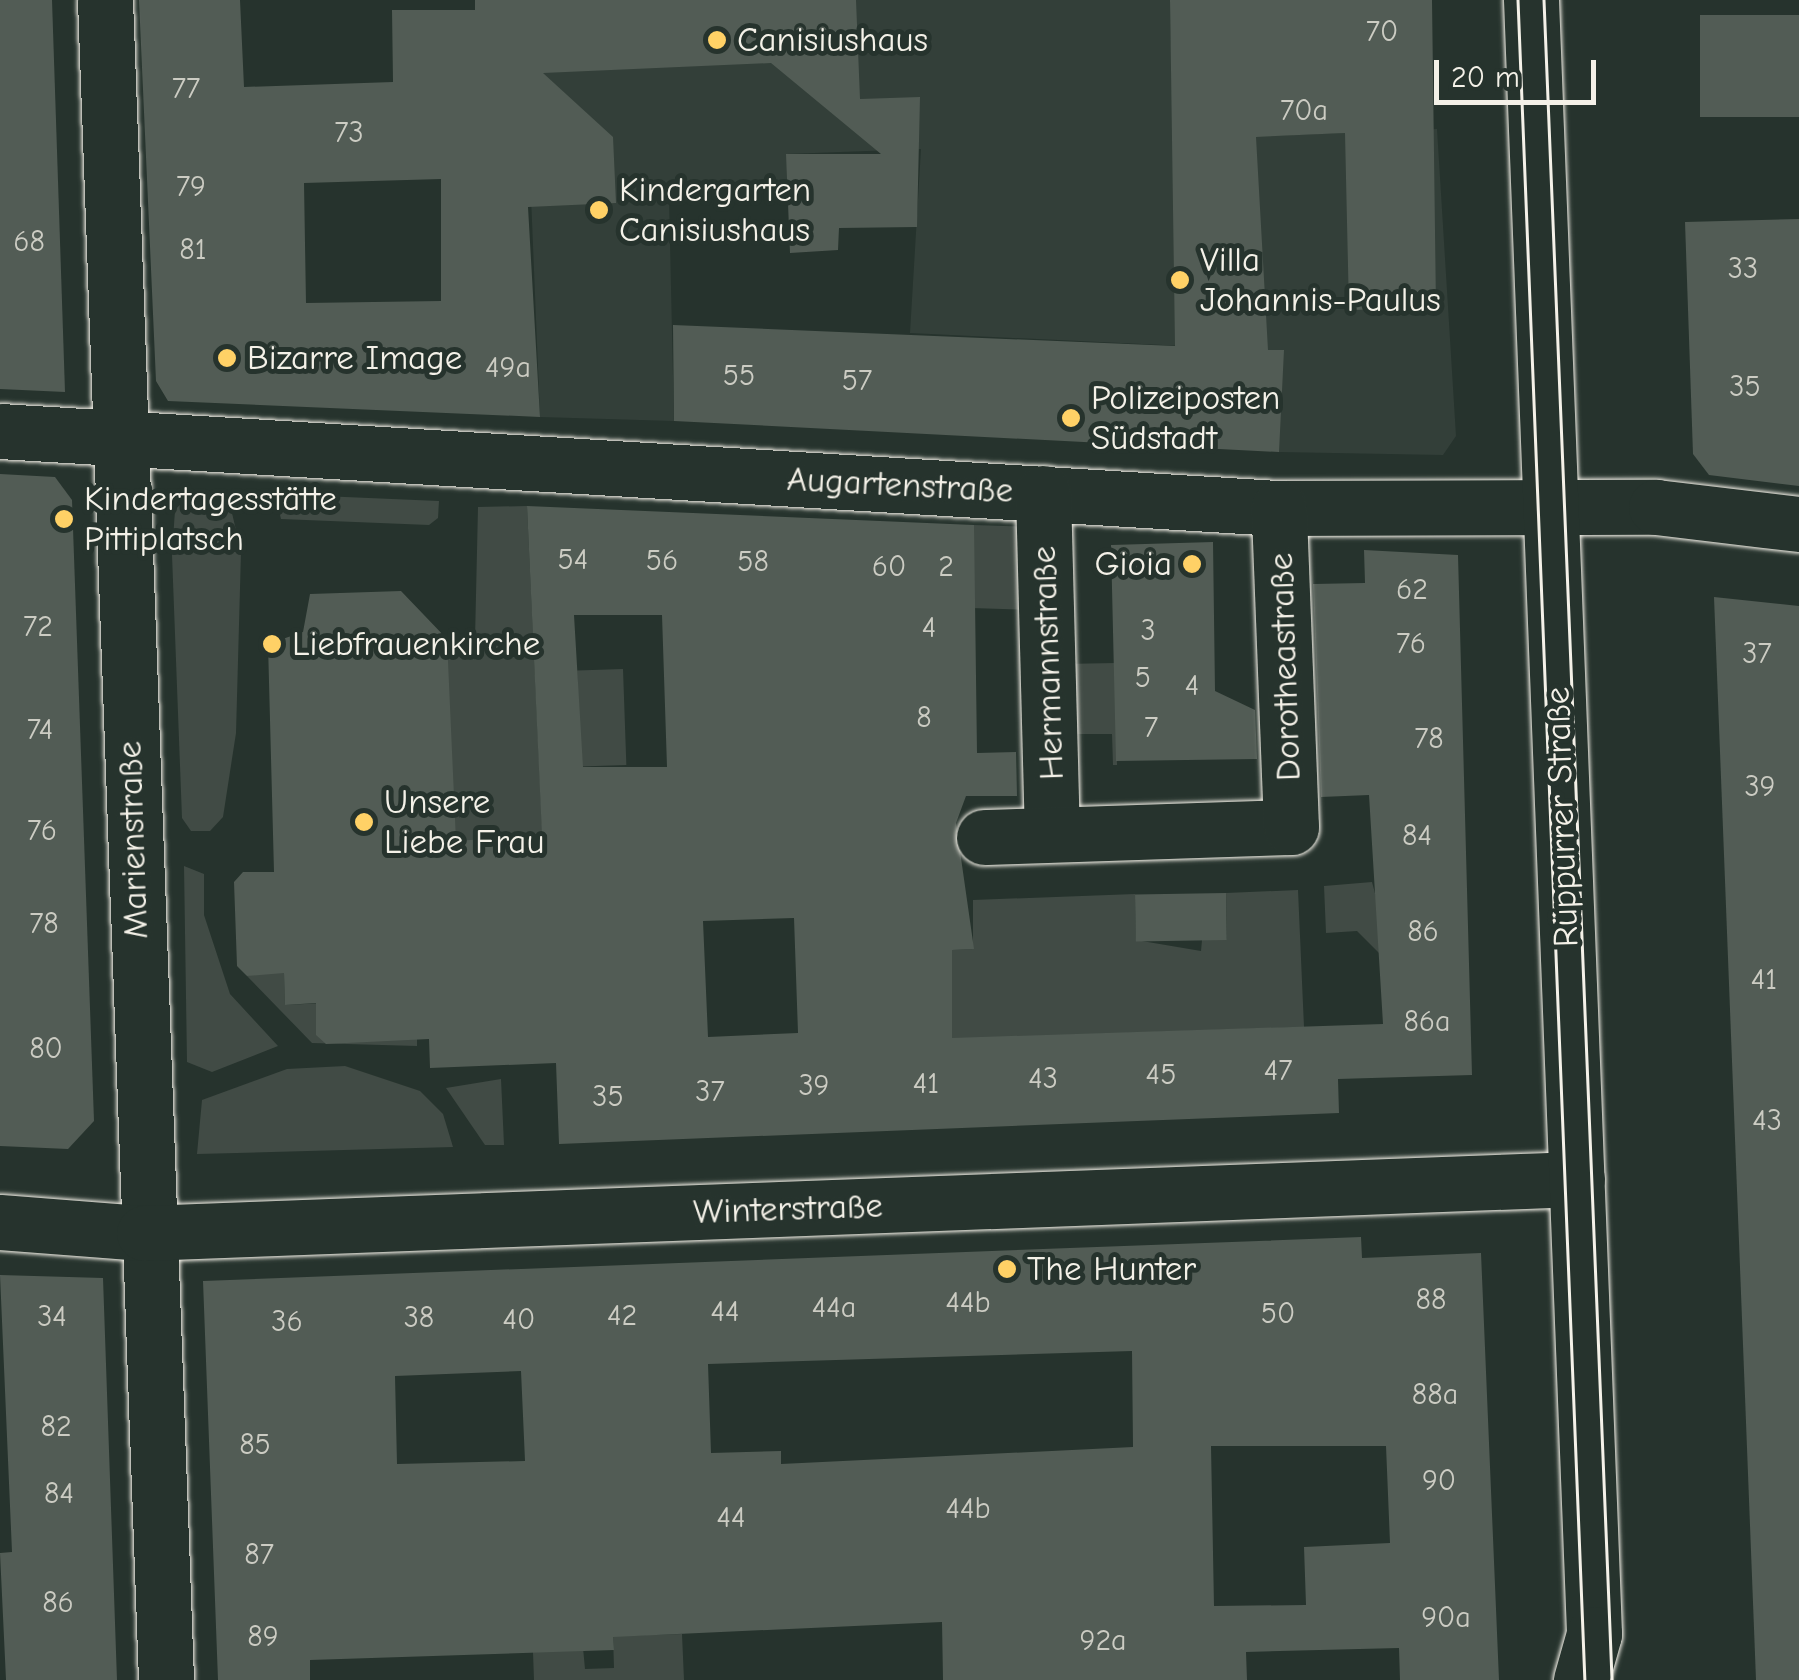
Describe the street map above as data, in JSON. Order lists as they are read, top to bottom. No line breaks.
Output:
{"streets":{"street":["Augartenstraße","Hermannstraße","Dorotheastraße","Rüppurrer Straße","Marienstraße","Winterstraße"]},"crossings":[["Augartenstraße","Hermannstraße"],["Augartenstraße","Dorotheastraße"],["Augartenstraße","Rüppurrer Straße"],["Augartenstraße","Marienstraße"],["Hermannstraße","Dorotheastraße"],["Rüppurrer Straße","Winterstraße"],["Marienstraße","Winterstraße"]],"places":["Canisiushaus","Kindergarten Canisiushaus","Villa Johannis-Paulus","Bizarre Image","Polizeiposten Südstadt","Kindertagesstätte Pittiplatsch","Gioia","Liebfrauenkirche","Unsere Liebe Frau","The Hunter"],"house_numbers":["70","77","70a","73","79","68","81","33","49a","55","57","35","54","56","58","60","2","62","72","4","3","76","37","5","4","8","7","74","78","39","76","84","78","86","41","86a","80","47","45","43","41","39","37","35","43","88","44b","44a","44","50","42","34","38","40","36","88a","82","85","90","84","44b","44","87","86","90a","89","92a"],"scale_bar":"20 m"}
